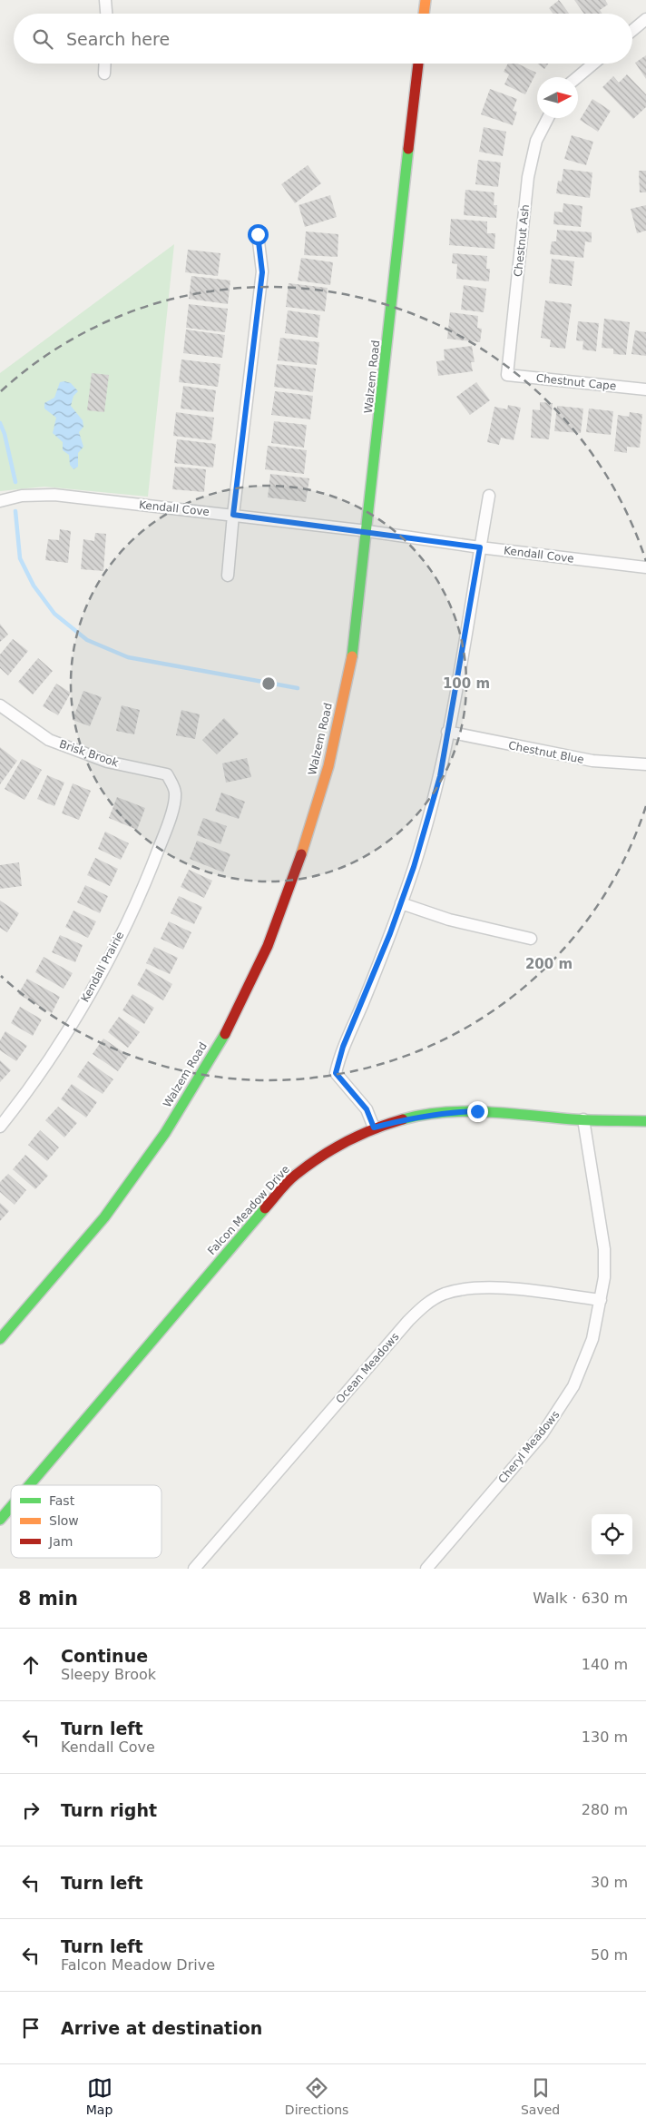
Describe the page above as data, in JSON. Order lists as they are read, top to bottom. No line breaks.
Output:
{"streets":{"street":["Chestnut Ash","Walzem Road","Chestnut Cape","Kendall Cove","Chestnut Blue","Brisk Brook","Kendall Prairie","Falcon Meadow Drive","Ocean Meadows","Cheryl Meadows"]},"crossings":[["Chestnut Ash","Chestnut Cape"],["Walzem Road","Kendall Cove"],["Brisk Brook","Kendall Prairie"],["Falcon Meadow Drive","Cheryl Meadows"],["Ocean Meadows","Cheryl Meadows"]],"legend":["Fast","Slow","Jam"],"north":"right","page":{"search":"Search here","heading":["8 min","Walk · 630 m"],"list":[["Continue","Sleepy Brook","140 m"],["Turn left","Kendall Cove","130 m"],["Turn right","280 m"],["Turn left","30 m"],["Turn left","Falcon Meadow Drive","50 m"],"Arrive at destination"],"nav":["Map","Directions","Saved"]},"rings":["100 m","200 m"]}
